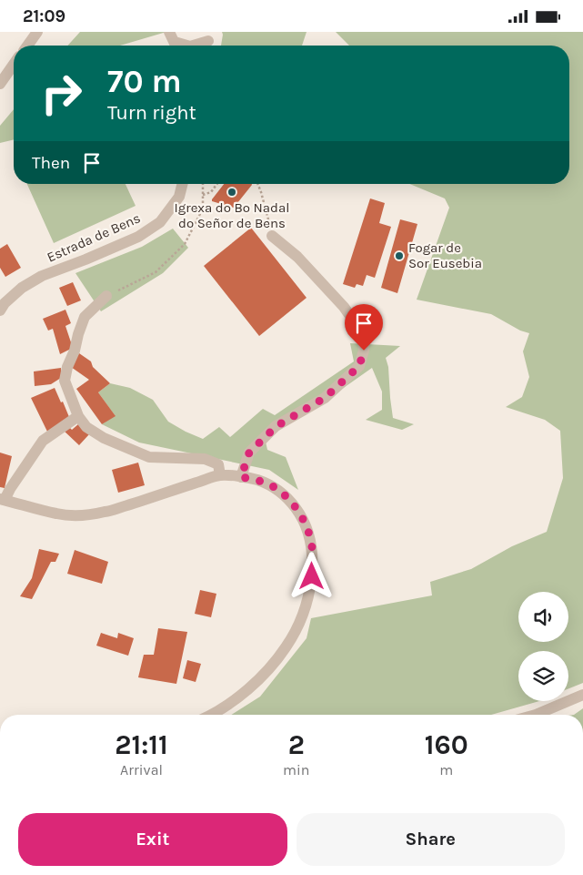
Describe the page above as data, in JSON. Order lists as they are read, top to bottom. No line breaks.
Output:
{"streets":{"street":["Estrada de Bens"]},"places":["Igrexa do Bo Nadal do Señor de Bens","Fogar de Sor Eusebia"],"page":{"status":"21:09","turn":["70 m","Turn right"],"then":"Then","eta":["21:11","Arrival","2","min","160","m"],"buttons":["Exit","Share"]}}
